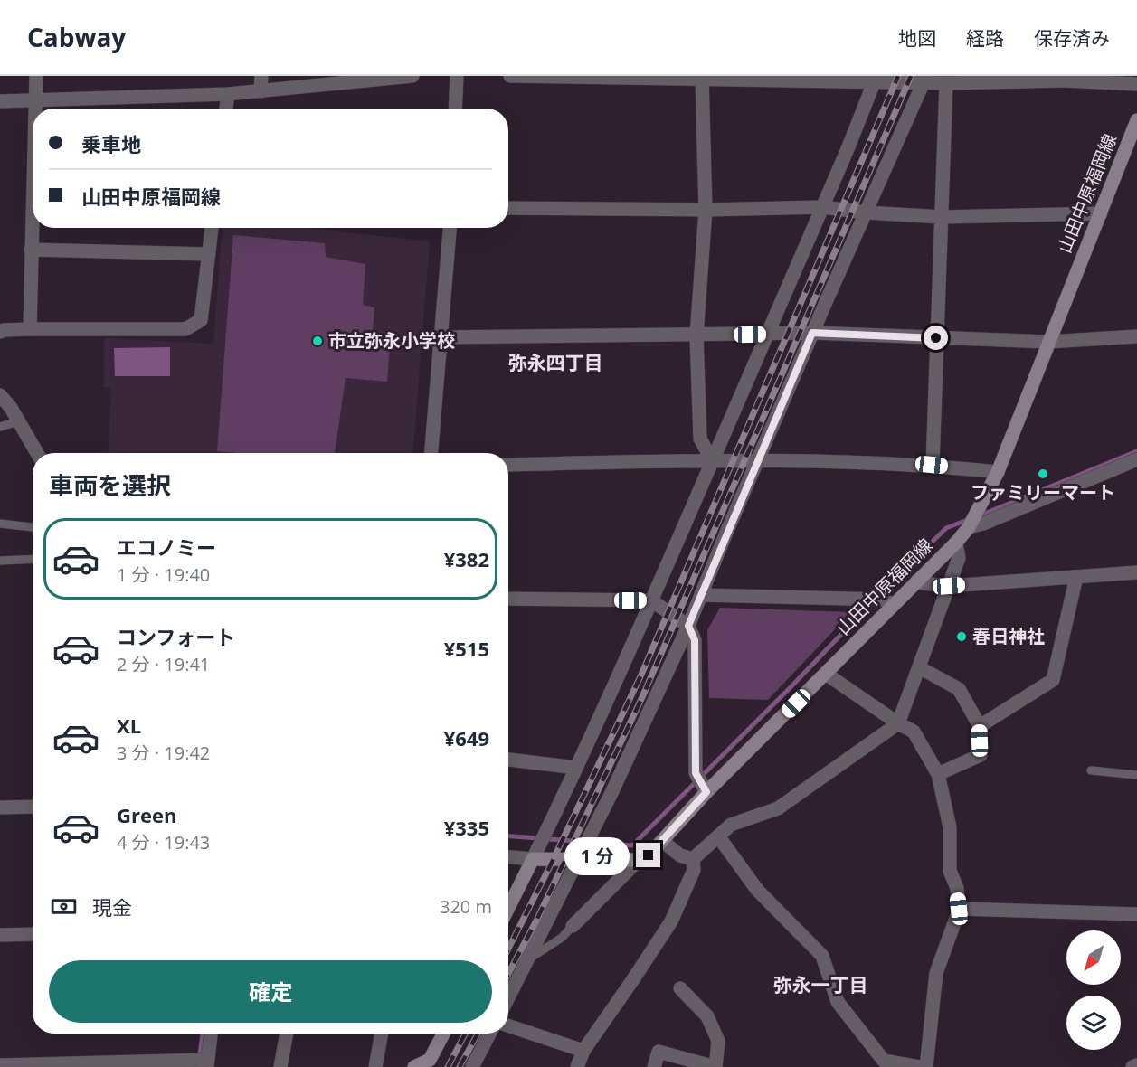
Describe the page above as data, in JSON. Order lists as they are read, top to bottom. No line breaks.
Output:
{"streets":{"main road":["山田中原福岡線"]},"districts":["弥永四丁目","弥永一丁目"],"places":["市立弥永小学校","ファミリーマート","春日神社"],"north":"bottom left","page":{"header":"Cabway","nav":["地図","経路","保存済み"],"banner":["乗車地","山田中原福岡線"],"heading":"車両を選択","list":[{"name":"エコノミー","note":"1 分 · 19:40","value":"¥382"},{"name":"コンフォート","note":"2 分 · 19:41","value":"¥515"},{"name":"XL","note":"3 分 · 19:42","value":"¥649"},{"name":"Green","note":"4 分 · 19:43","value":"¥335"}],"bubble":"1 分","pay":["現金","320 m"],"buttons":"確定"}}
